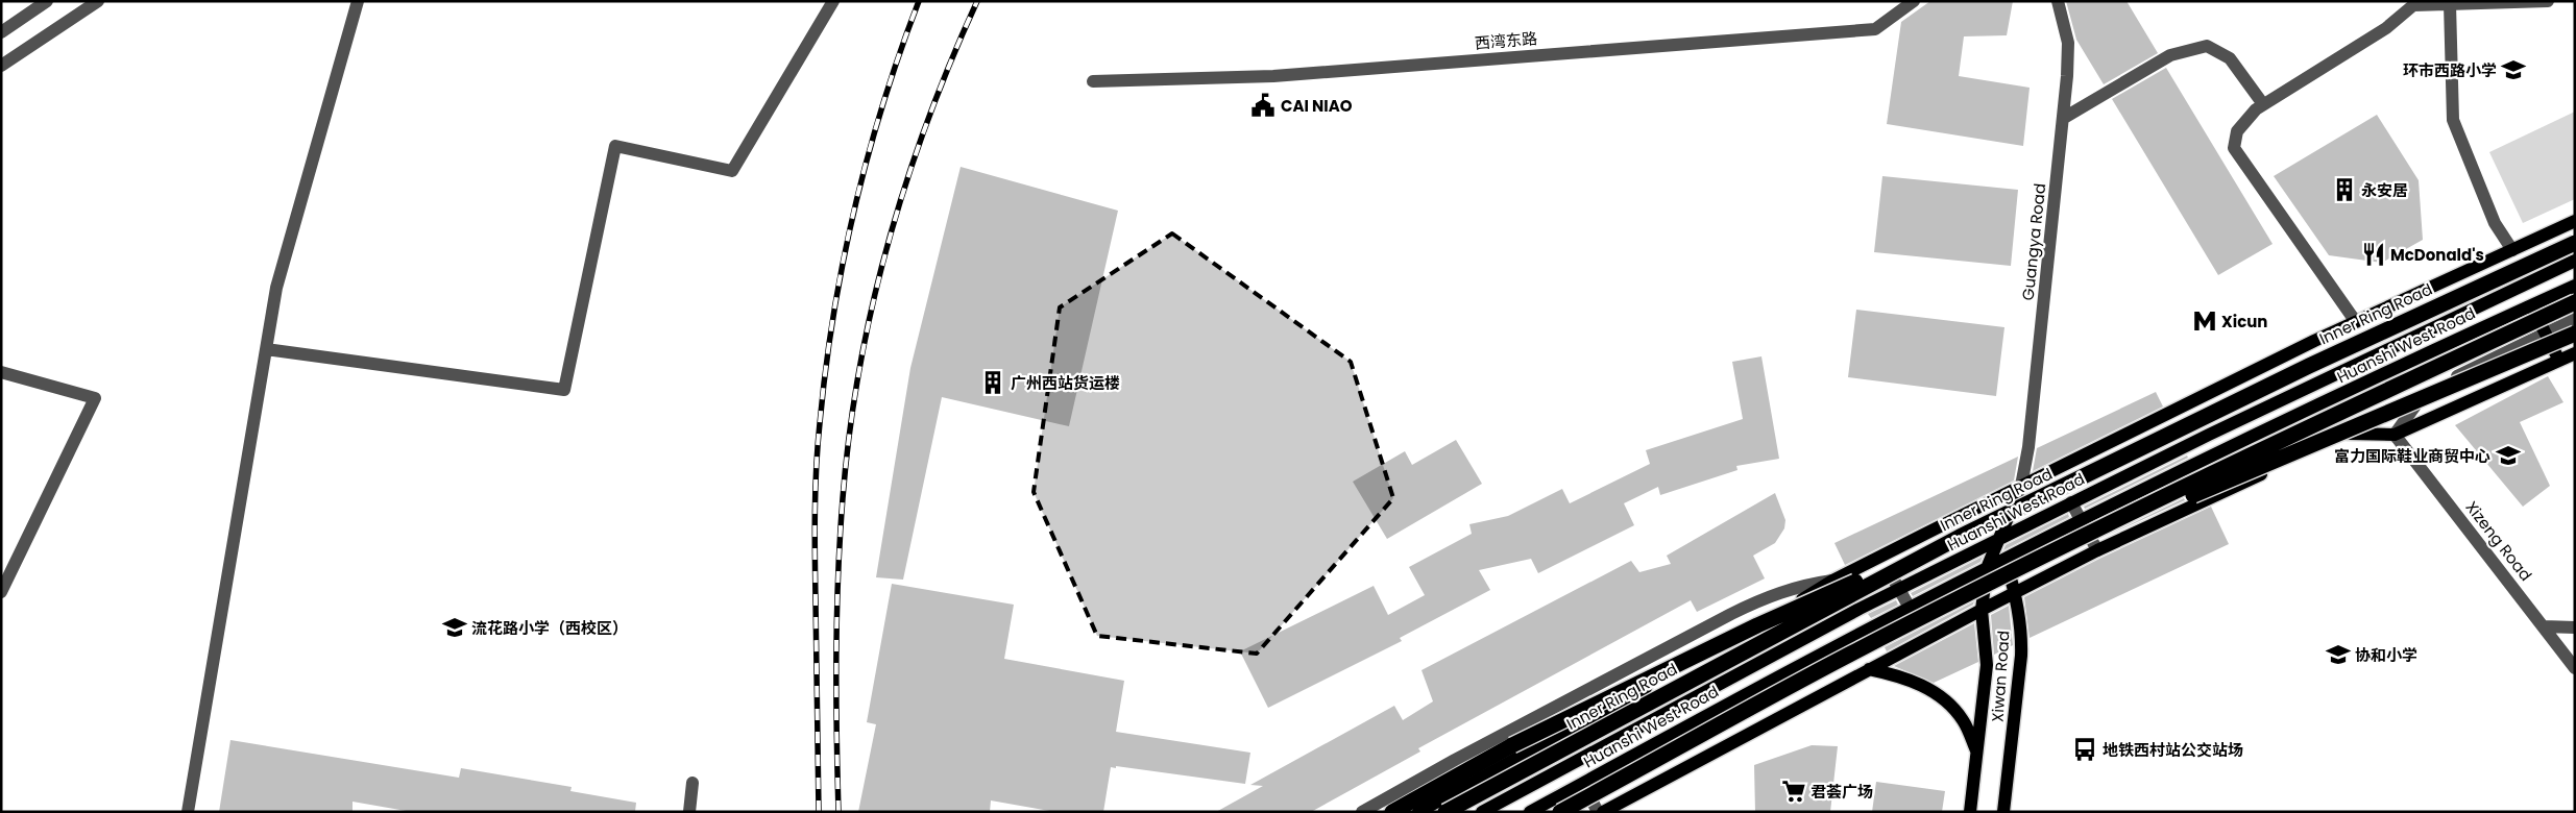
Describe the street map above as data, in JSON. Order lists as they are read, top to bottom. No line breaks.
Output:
{"streets":{"highway":["Inner Ring Road"],"main road":["Huanshi West Road","Xiwan Road"],"street":["西湾东路","Guangya Road","Xizeng Road"]},"crossings":[["Huanshi West Road","Xiwan Road"]],"places":{"school or university":["环市西路小学","富力国际鞋业商贸中心","流花路小学（西校区）","协和小学"],"public building":["CAI NIAO"],"building":["永安居","广州西站货运楼"],"restaurant":["McDonald's"],"metro station":["Xicun"],"bus stop":["地铁西村站公交站场"],"supermarket":["君荟广场"]}}
